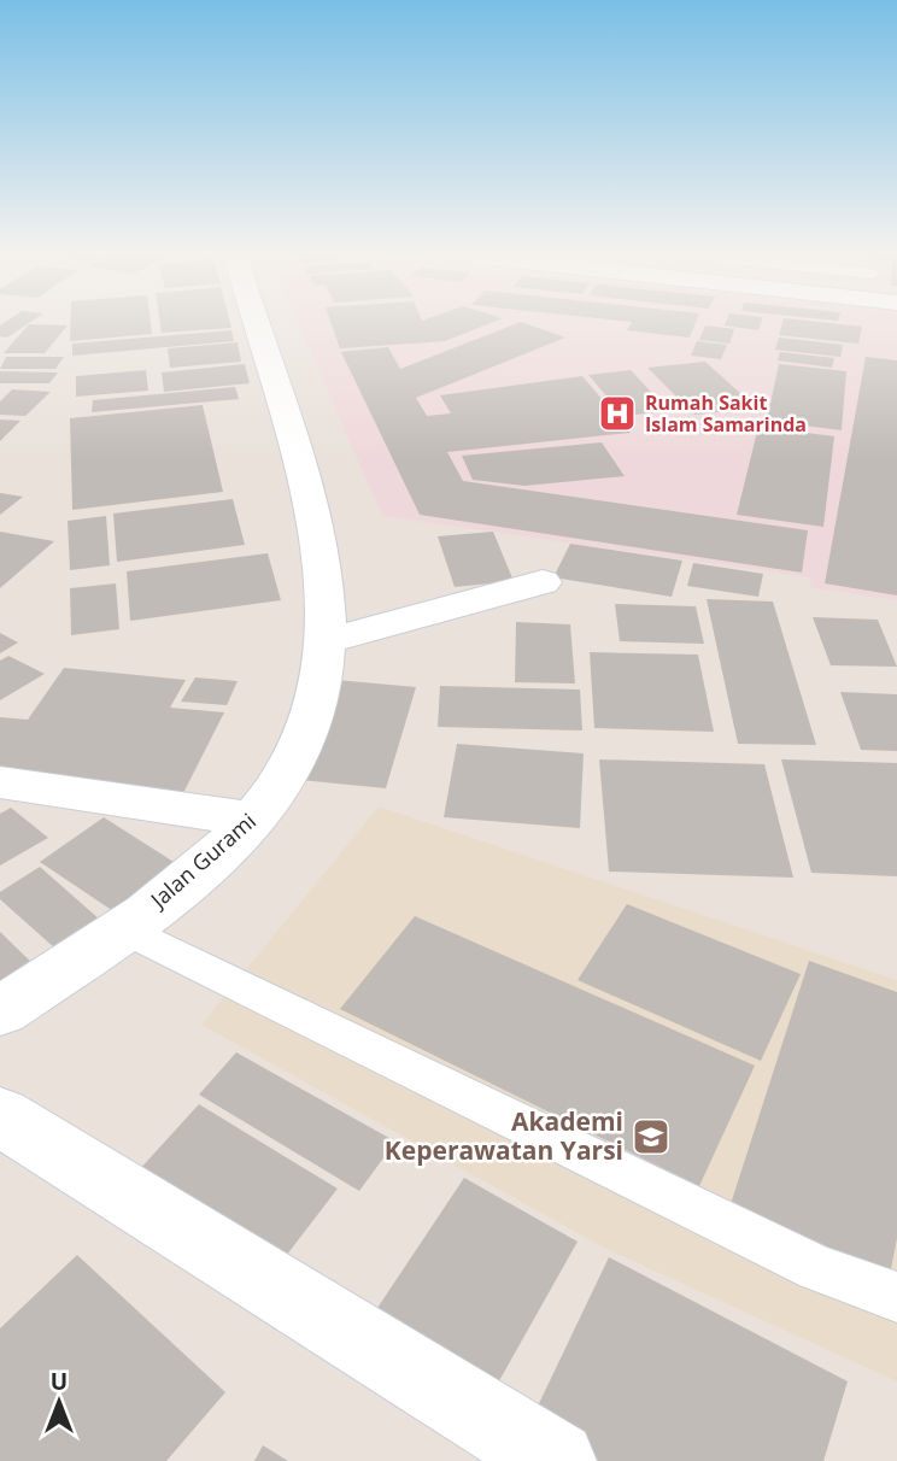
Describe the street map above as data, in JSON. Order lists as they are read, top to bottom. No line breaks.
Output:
{"streets":{"street":["Jalan Gurami"]},"places":{"hospital":["Rumah Sakit Islam Samarinda"],"school or university":["Akademi Keperawatan Yarsi"]},"north":"top"}
